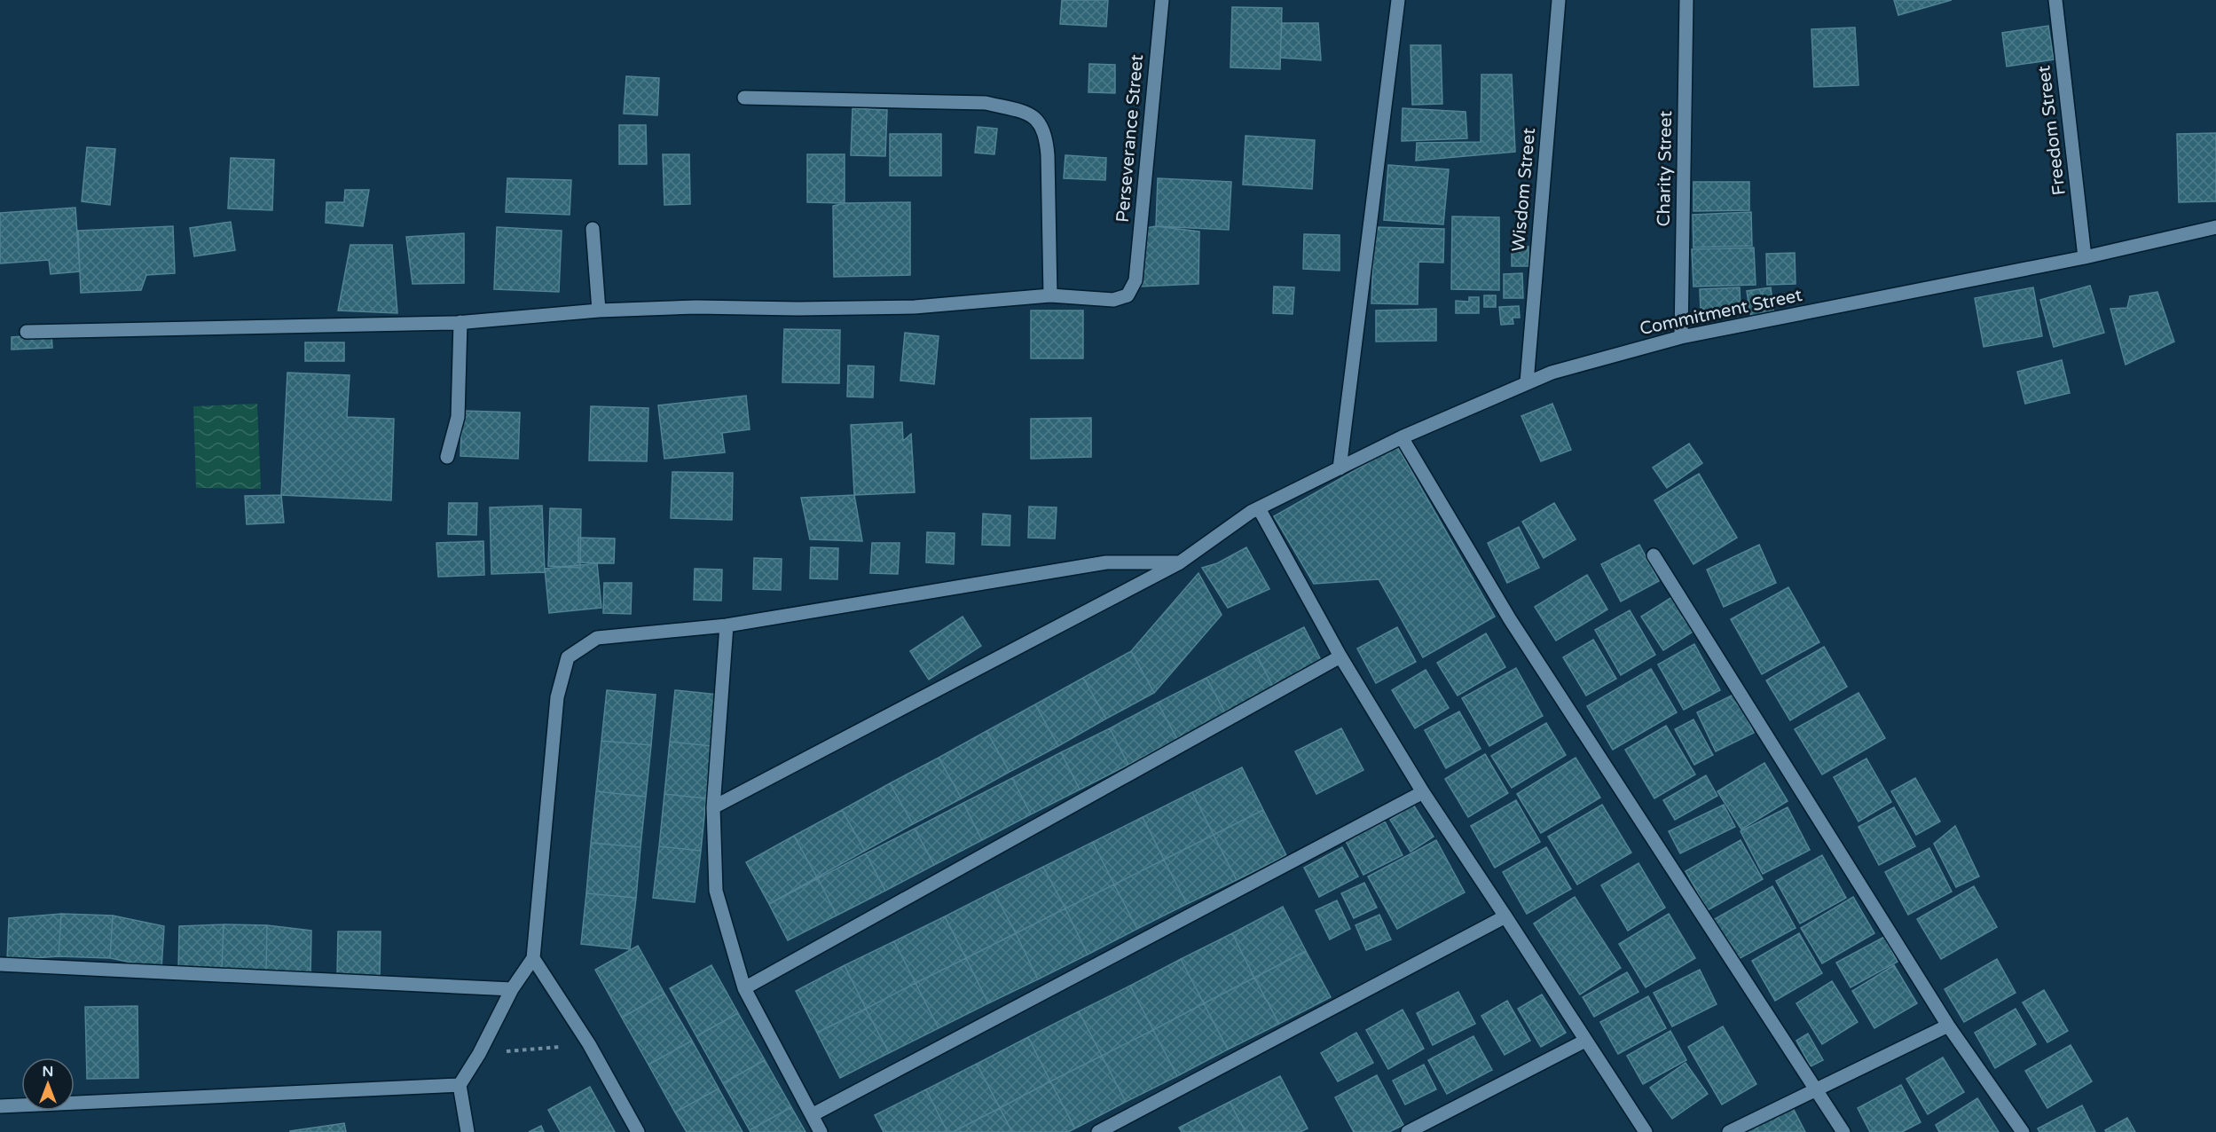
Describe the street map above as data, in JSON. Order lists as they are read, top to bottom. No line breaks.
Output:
{"streets":{"street":["Freedom Street","Perseverance Street","Charity Street","Wisdom Street","Commitment Street"]},"crossings":[["Freedom Street","Commitment Street"],["Charity Street","Commitment Street"],["Wisdom Street","Commitment Street"]],"north":"top"}
